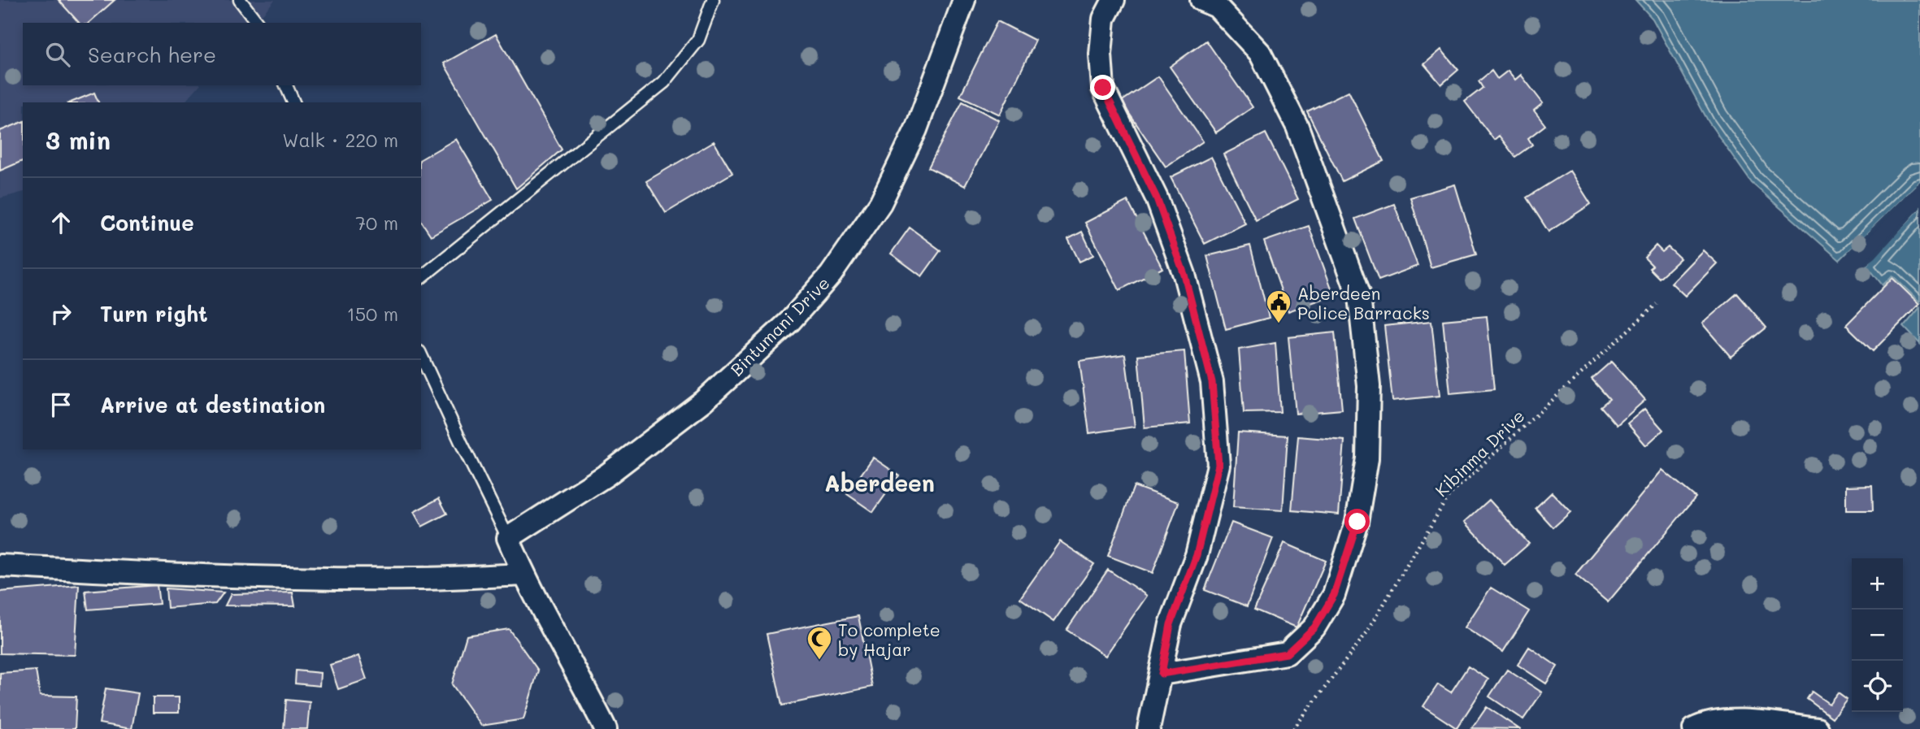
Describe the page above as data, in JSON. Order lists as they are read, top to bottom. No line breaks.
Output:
{"streets":{"street":["Bintumani Drive"],"path":["Kibinma Drive"]},"districts":["Aberdeen"],"places":{"public building":["Aberdeen Police Barracks"],"mosque":["To complete by Hajar"]},"page":{"search":"Search here","heading":["3 min","Walk · 220 m"],"list":[["Continue","70 m"],["Turn right","150 m"],"Arrive at destination"],"map_buttons":["+","−"]}}
